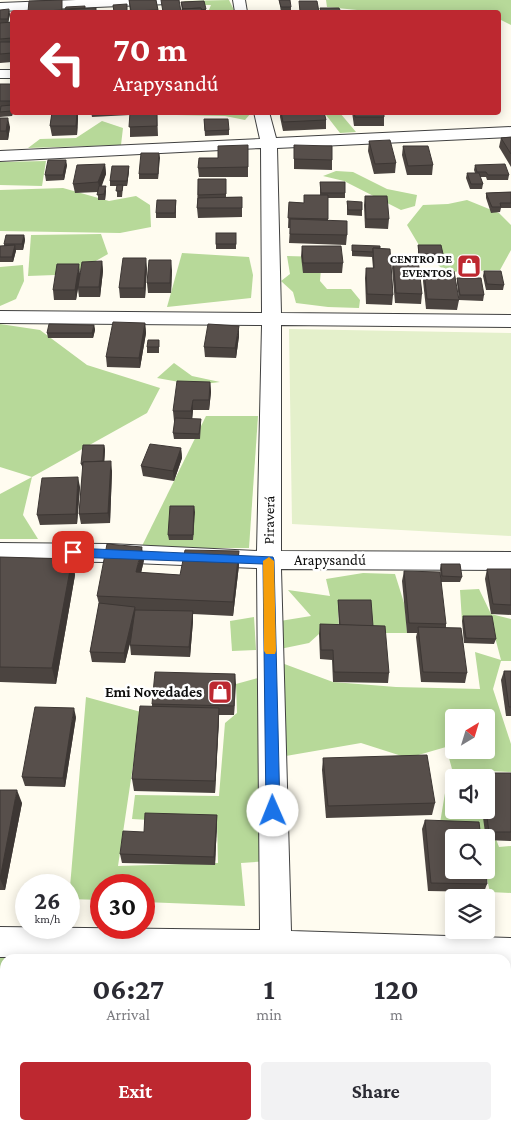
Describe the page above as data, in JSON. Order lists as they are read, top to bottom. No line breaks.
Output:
{"streets":{"street":["Piraverá","Arapysandú"]},"crossings":[["Piraverá","Arapysandú"]],"places":{"shop":["CENTRO DE EVENTOS","Emi Novedades"]},"north":"top right","page":{"turn":["70 m","Arapysandú"],"speed":"26 km/h","limit":"30","eta":["06:27","Arrival","1","min","120","m"],"buttons":["Exit","Share"]}}
